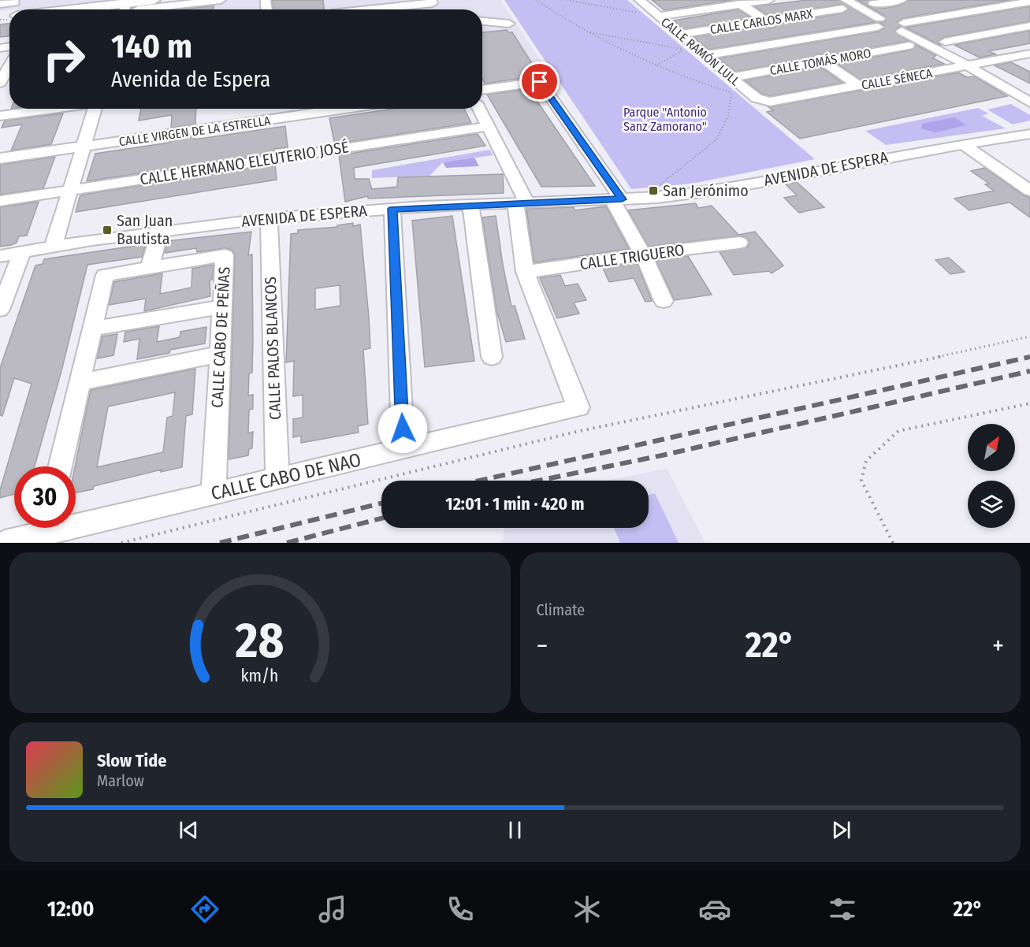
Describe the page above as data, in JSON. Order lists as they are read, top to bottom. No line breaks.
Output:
{"streets":{"street":["CALLE CARLOS MARX","CALLE RAMÓN LULL","CALLE TOMÁS MORO","CALLE SÉNECA","CALLE VIRGEN DE LA ESTRELLA","CALLE HERMANO ELEUTERIO JOSÉ","AVENIDA DE ESPERA","CALLE TRIGUERO","CALLE CABO DE PEÑAS","CALLE PALOS BLANCOS","CALLE CABO DE NAO"]},"crossings":[["CALLE CARLOS MARX","CALLE RAMÓN LULL"],["CALLE RAMÓN LULL","CALLE TOMÁS MORO"],["CALLE RAMÓN LULL","CALLE SÉNECA"],["CALLE HERMANO ELEUTERIO JOSÉ","CALLE CABO DE NAO"],["AVENIDA DE ESPERA","CALLE PALOS BLANCOS"],["AVENIDA DE ESPERA","CALLE CABO DE NAO"],["CALLE TRIGUERO","CALLE CABO DE NAO"],["CALLE CABO DE PEÑAS","CALLE CABO DE NAO"],["CALLE PALOS BLANCOS","CALLE CABO DE NAO"]],"parks":["Parque \"Antonio Sanz Zamorano\""],"places":{"transit":["San Jerónimo","San Juan Bautista"]},"north":"top right","page":{"turn":["140 m","Avenida de Espera"],"limit":"30","trip":"12:01 · 1 min · 420 m","tile":"Climate","heat":["−","22°","+"],"song":["Slow Tide","Marlow"],"tabs":["12:00","22°"],"gauge":["28","km/h"]}}
